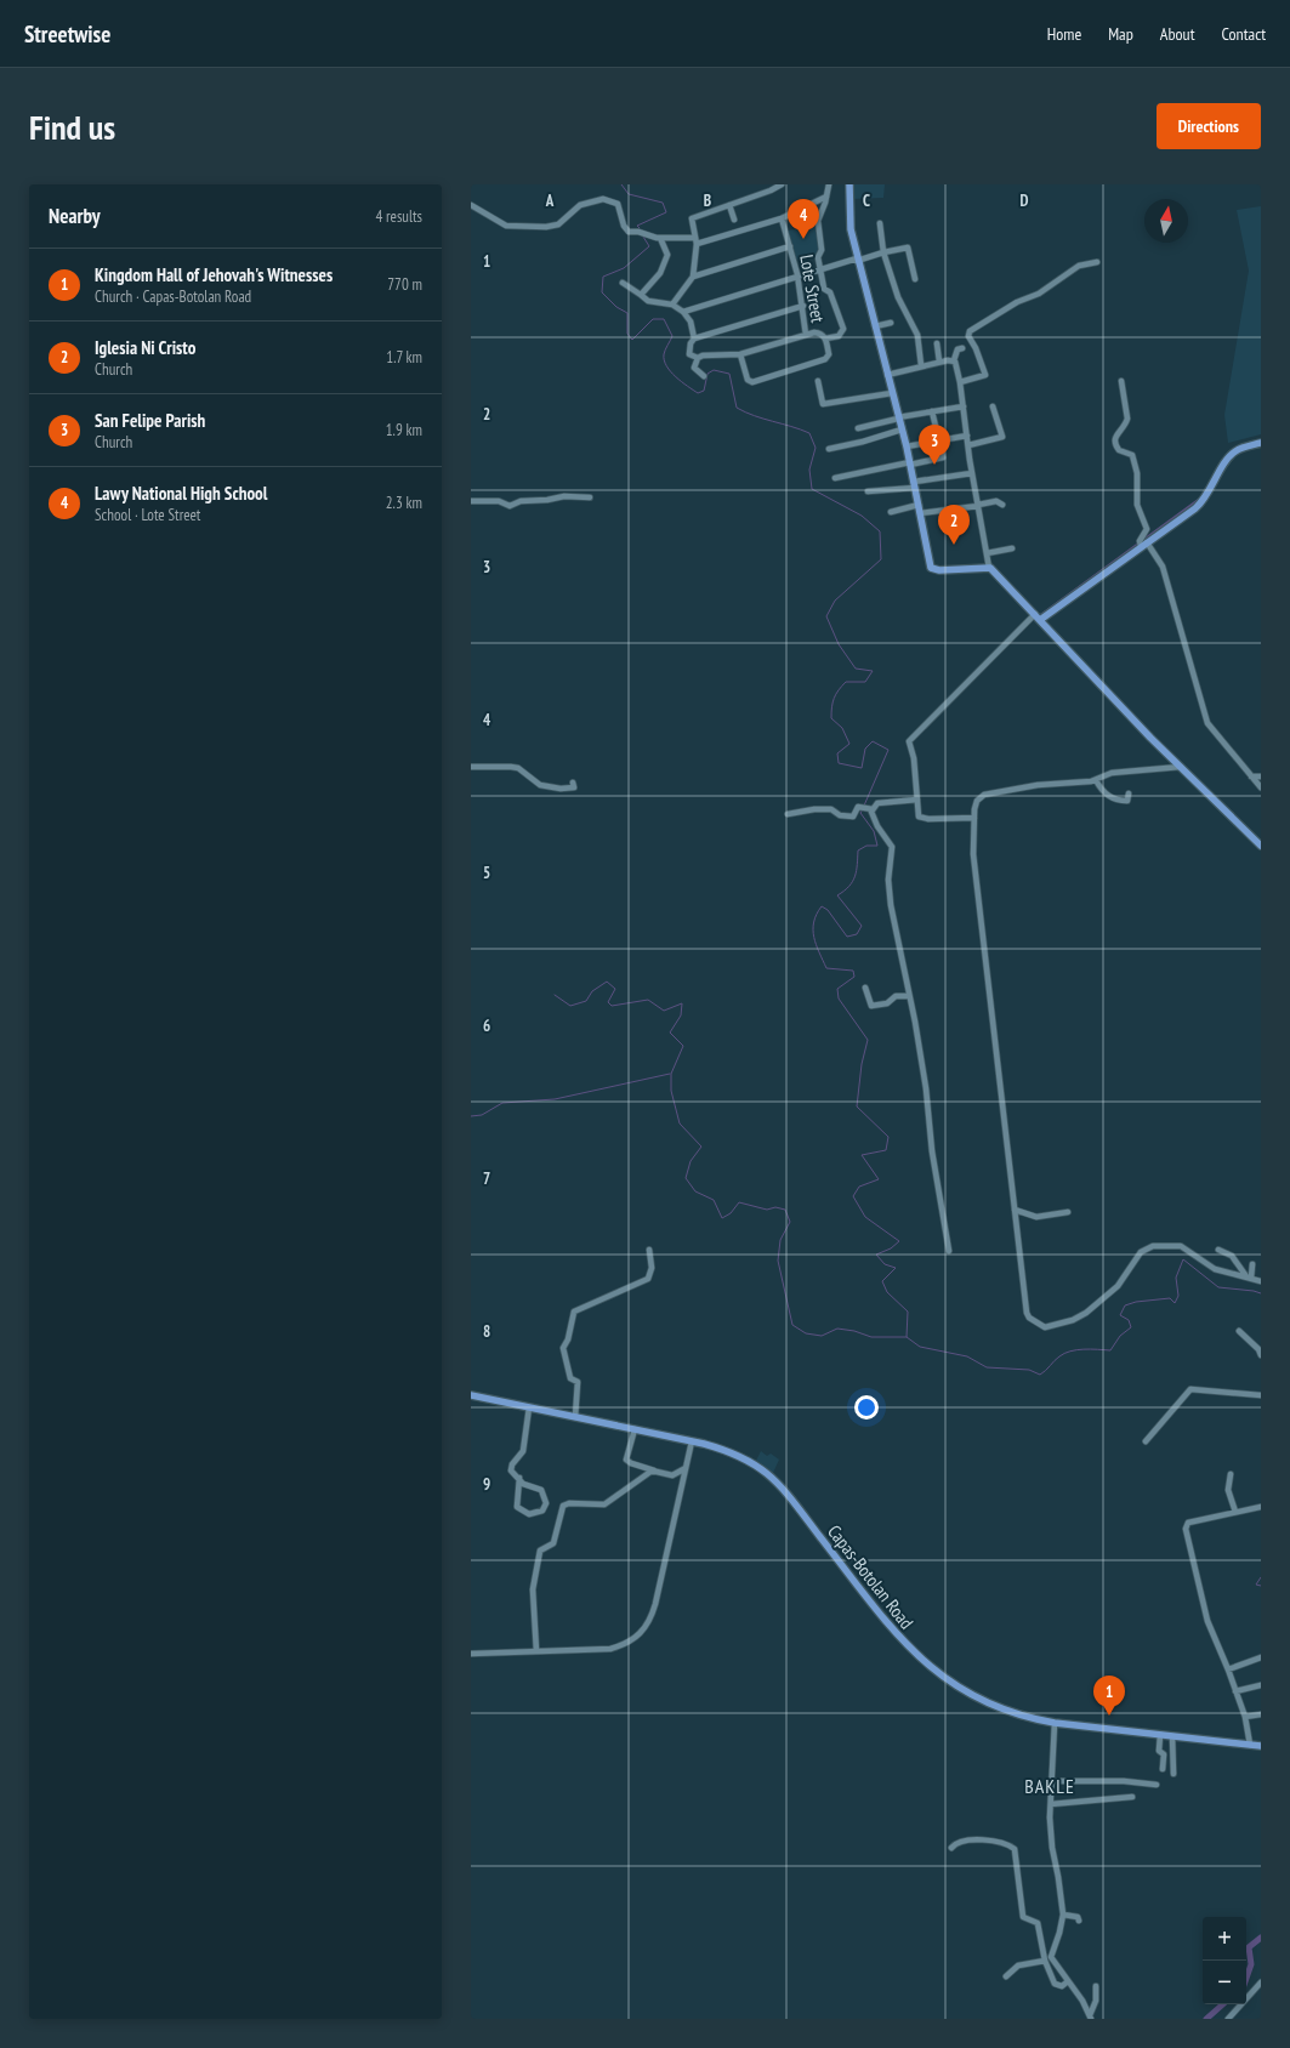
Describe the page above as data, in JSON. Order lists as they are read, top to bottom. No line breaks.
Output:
{"streets":{"main road":["Capas-Botolan Road"],"street":["Lote Street"]},"districts":["BAKLE"],"north":"top","page":{"header":"Streetwise","nav":["Home","Map","About","Contact"],"buttons":"Directions","title":"Find us","heading":["Nearby","4 results"],"pins":["4","3","2","1"],"list":[{"mark":"1","name":"Kingdom Hall of Jehovah's Witnesses","note":"Church · Capas-Botolan Road","value":"770 m"},{"mark":"2","name":"Iglesia Ni Cristo","note":"Church","value":"1.7 km"},{"mark":"3","name":"San Felipe Parish","note":"Church","value":"1.9 km"},{"mark":"4","name":"Lawy National High School","note":"School · Lote Street","value":"2.3 km"}],"map_buttons":["+","−"]},"grid":{"columns":["A","B","C","D"],"rows":["1","2","3","4","5","6","7","8","9"]}}
